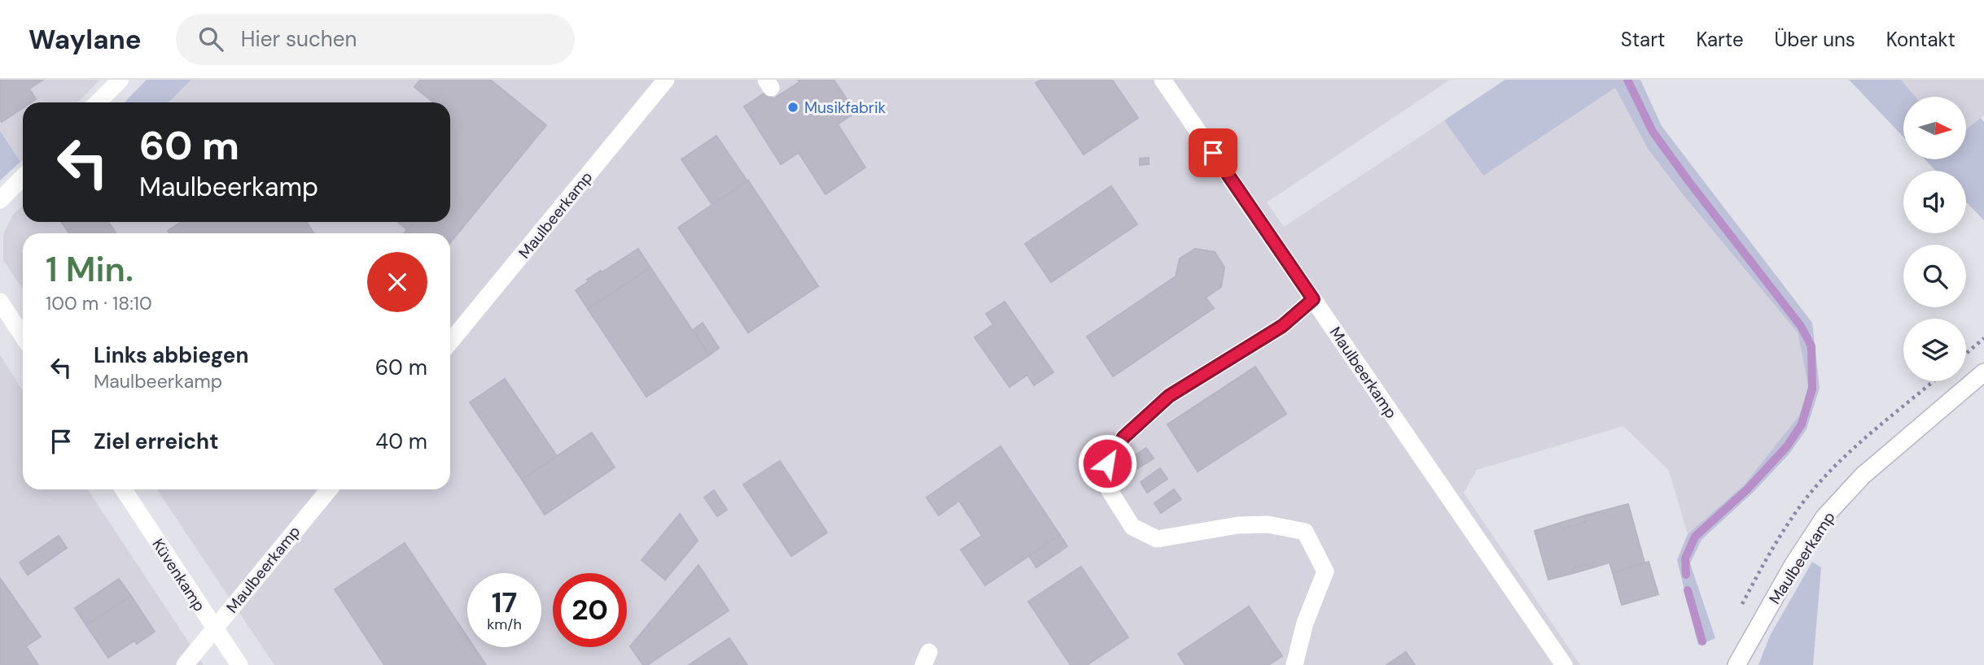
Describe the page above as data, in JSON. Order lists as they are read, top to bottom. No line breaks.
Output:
{"streets":{"street":["Maulbeerkamp","Küvenkamp"]},"crossings":[["Maulbeerkamp","Küvenkamp"]],"places":["Musikfabrik"],"north":"right","page":{"header":"Waylane","search":"Hier suchen","nav":["Start","Karte","Über uns","Kontakt"],"turn":["60 m","Maulbeerkamp"],"heading":["1 Min.","100 m · 18:10"],"list":[{"name":"Links abbiegen","note":"Maulbeerkamp","value":"60 m"},{"name":"Ziel erreicht","value":"40 m"}],"speed":"17 km/h","limit":"20"}}
